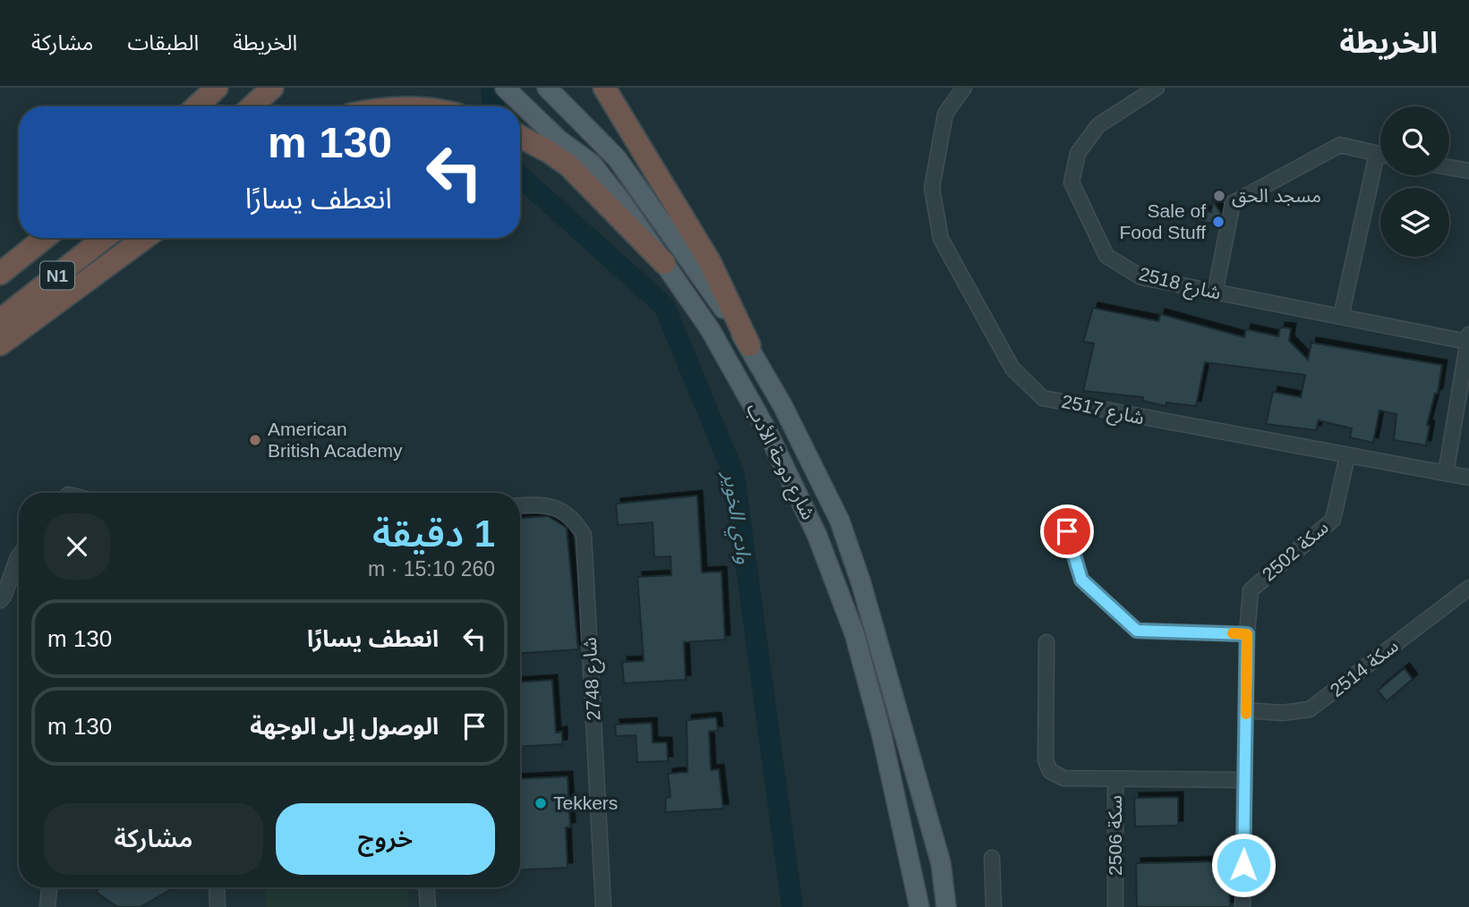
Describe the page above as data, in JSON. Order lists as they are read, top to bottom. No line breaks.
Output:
{"streets":{"highway":["N1"],"main road":["شارع دوحة الأدب"],"street":["2518 شارع","2517 شارع","2502 سكة","سكة 2514","شارع 2748","سكة 2506"]},"crossings":[["2518 شارع","2517 شارع"],["2517 شارع","2502 سكة"],["2502 سكة","سكة 2514"],["2502 سكة","سكة 2506"]],"water":["وادي الخوير"],"places":["مسجد الحق","Sale of Food Stuff","American British Academy","Tekkers"],"page":{"header":"الخريطة","nav":["الخريطة","الطبقات","مشاركة"],"turn":["130 m","انعطف يسارًا"],"heading":["1 دقيقة","260 m · 15:10"],"list":[{"name":"انعطف يسارًا","value":"130 m"},{"name":"الوصول إلى الوجهة","value":"130 m"}],"buttons":["خروج","مشاركة"]}}
